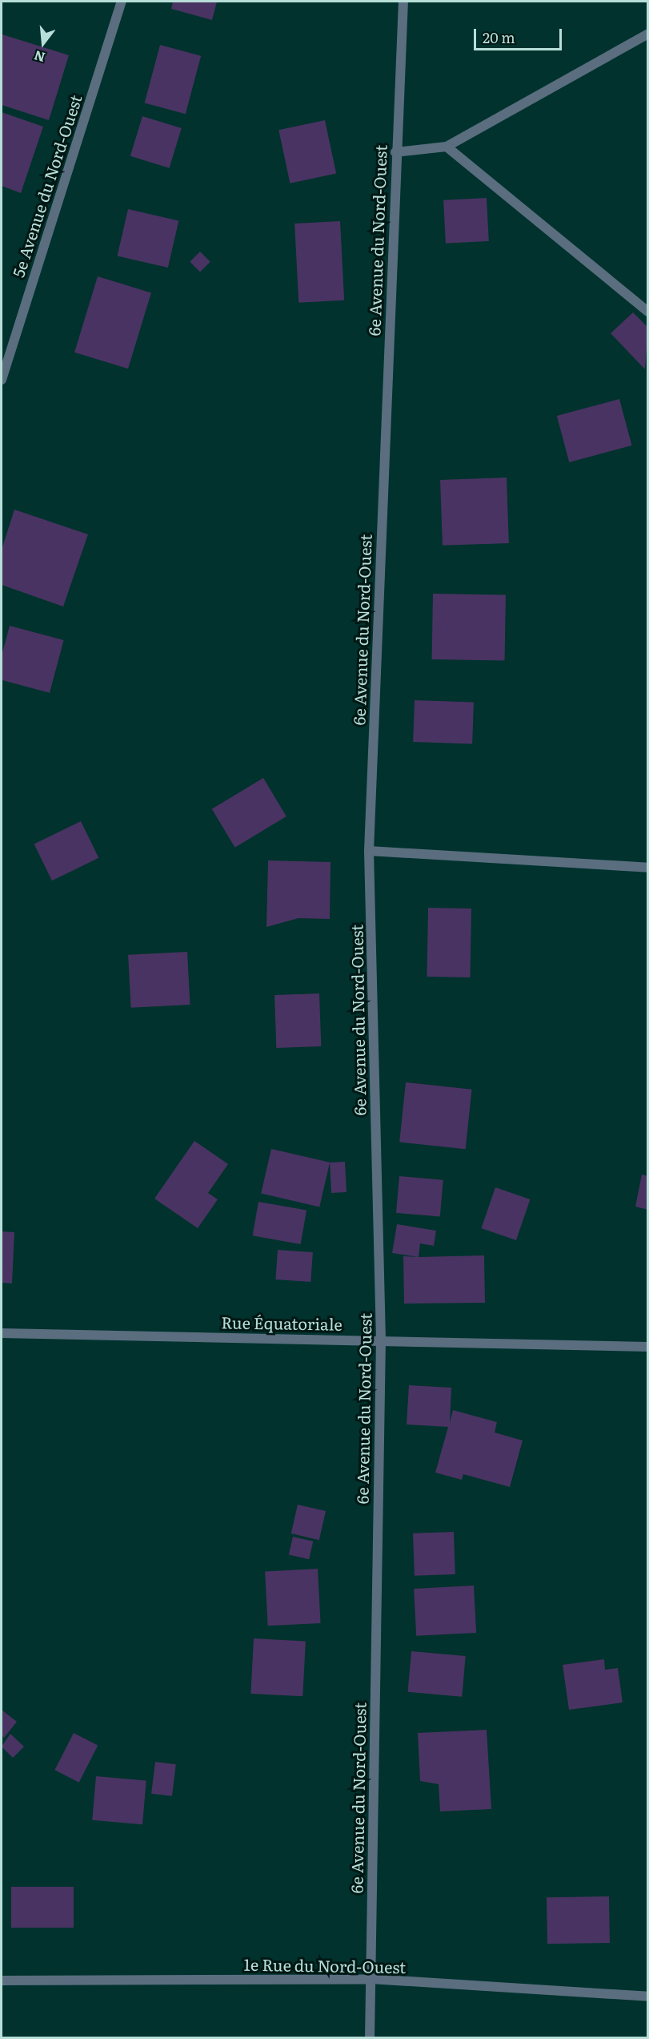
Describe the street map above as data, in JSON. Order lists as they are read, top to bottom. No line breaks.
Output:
{"streets":{"street":["5e Avenue du Nord-Ouest","6e Avenue du Nord-Ouest","Rue Équatoriale","1e Rue du Nord-Ouest"]},"crossings":[["6e Avenue du Nord-Ouest","Rue Équatoriale"],["6e Avenue du Nord-Ouest","1e Rue du Nord-Ouest"]],"scale_bar":"20 m","north":"bottom"}
